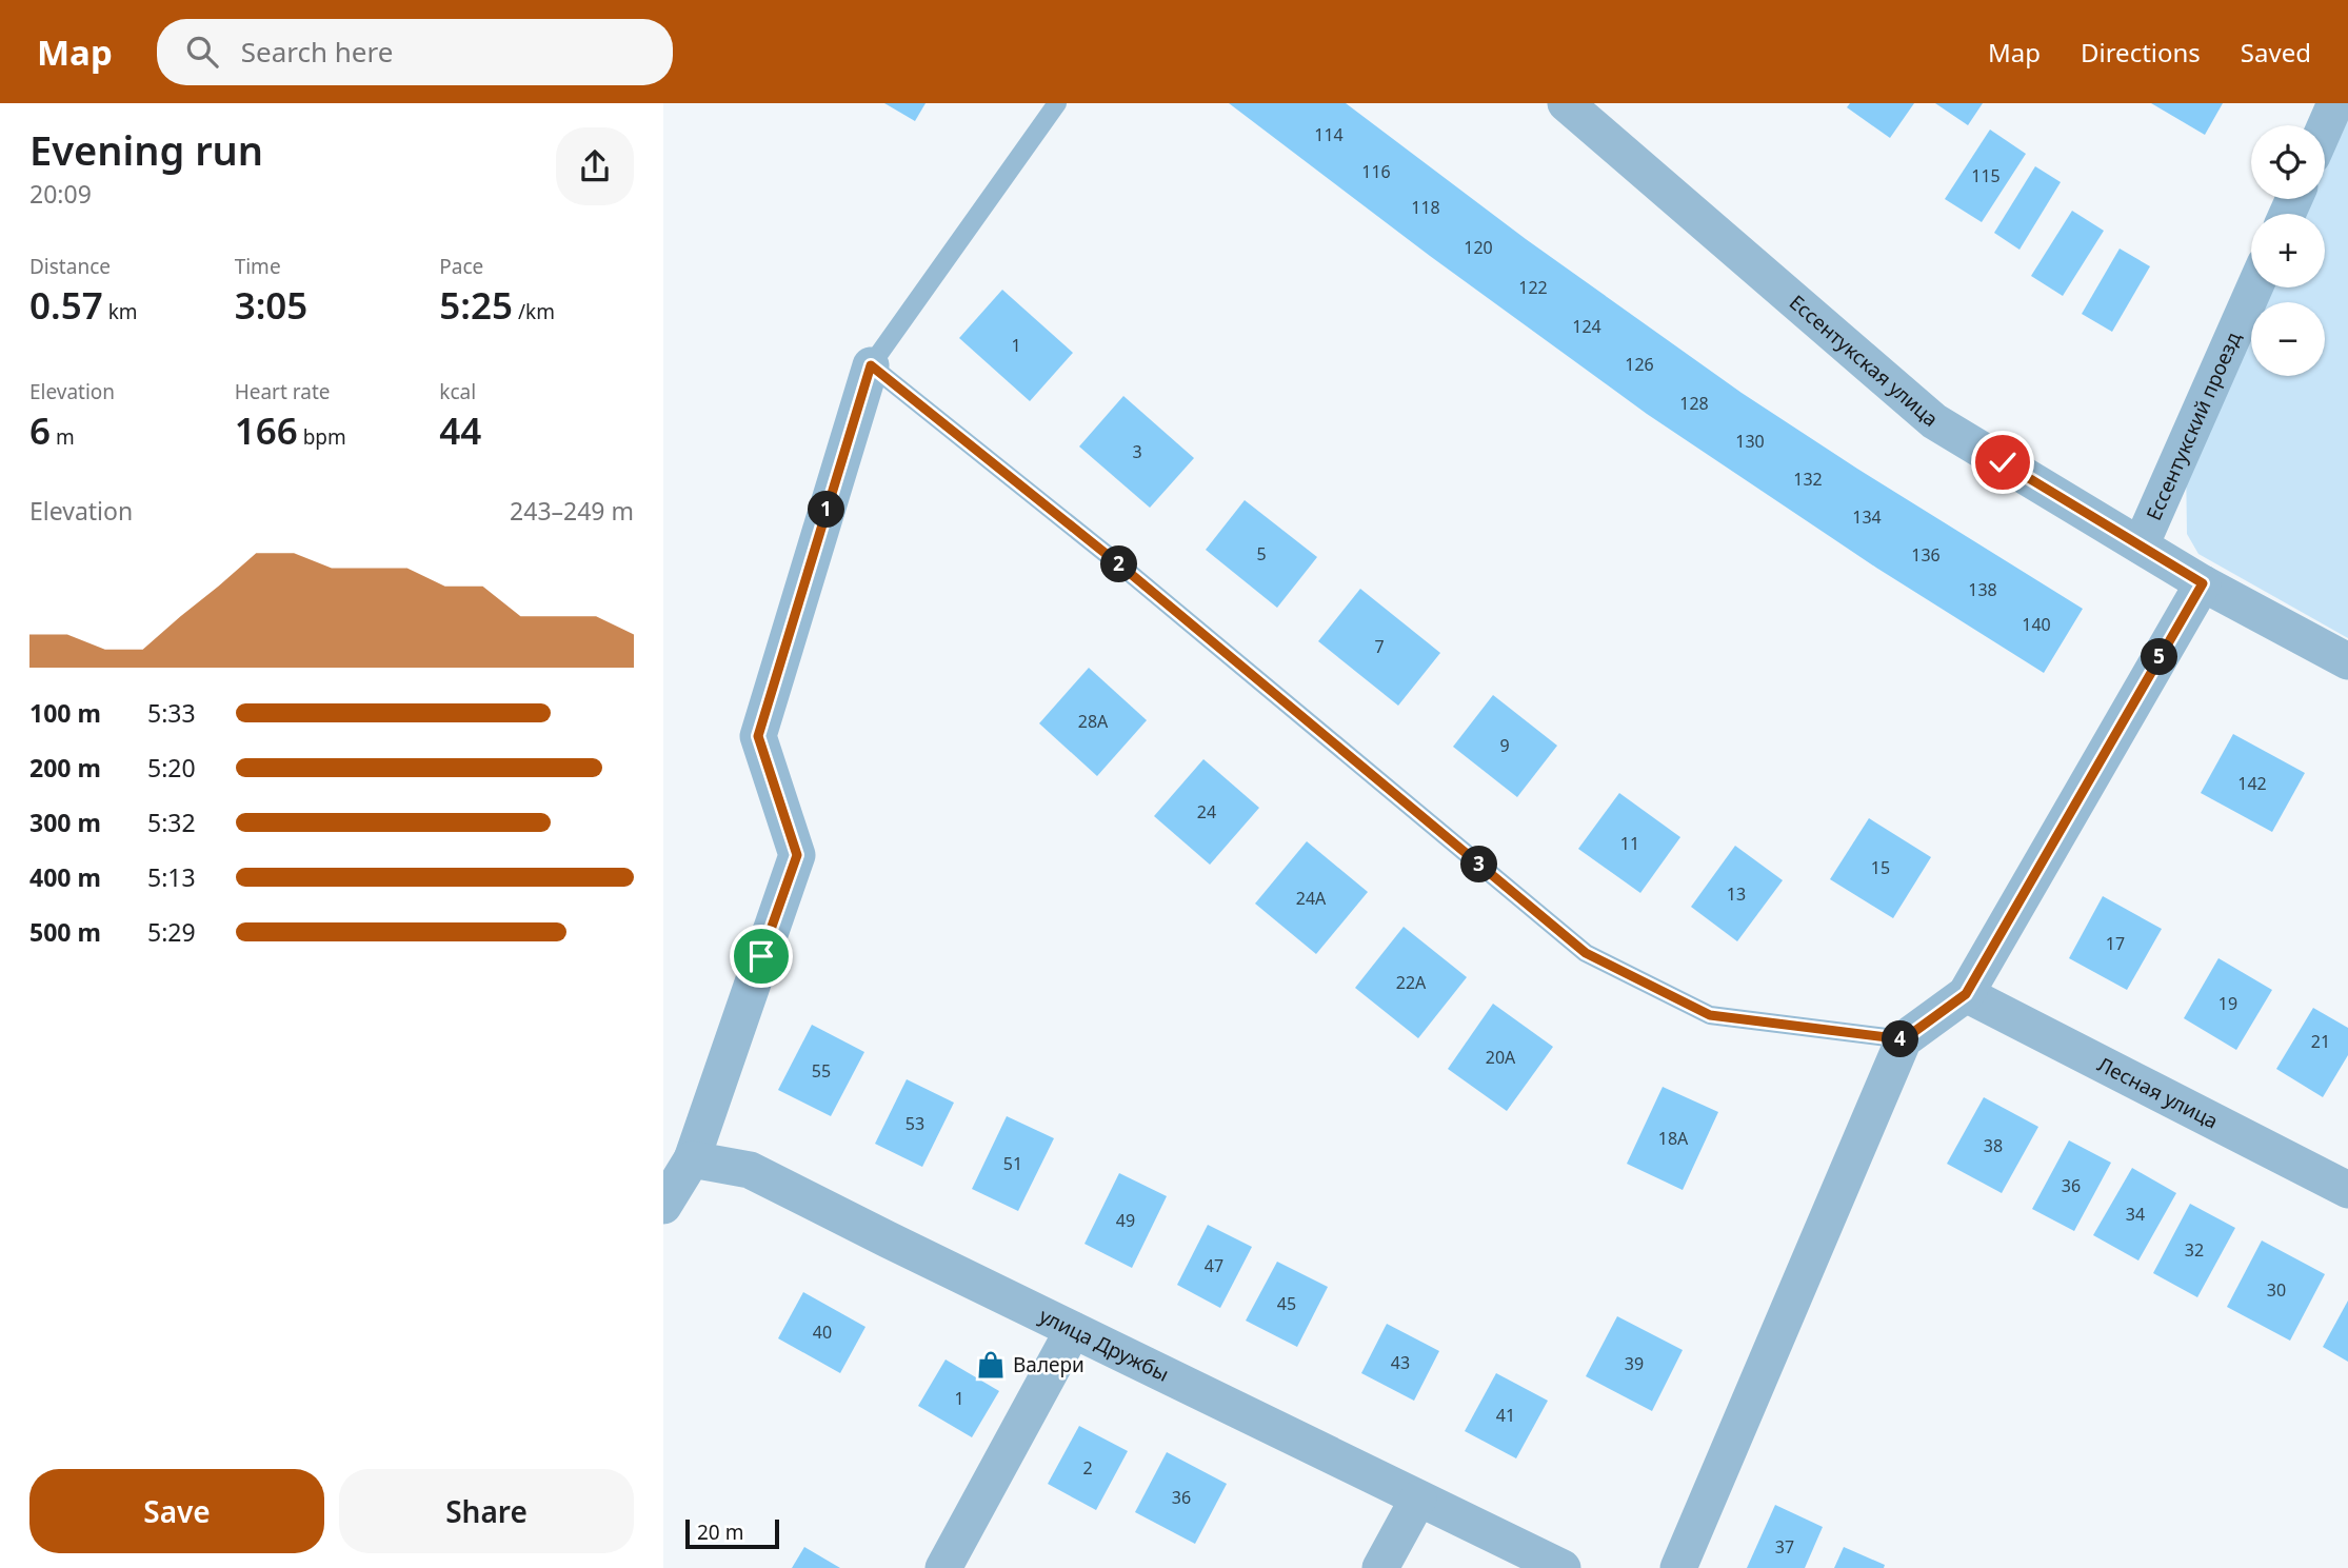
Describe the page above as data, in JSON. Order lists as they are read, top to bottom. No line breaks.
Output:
{"streets":{"street":["Ессентукская улица","Ессентукский проезд","Лесная улица","улица Дружбы"]},"crossings":[["Ессентукская улица","Ессентукский проезд"]],"places":{"shop":["Валери"]},"house_numbers":["114","116","115","118","120","122","124","1","126","128","130","3","132","134","5","136","138","140","7","28А","9","142","24","11","15","13","24А","17","22А","19","21","20А","55","53","18А","38","51","36","34","49","32","47","30","45","40","43","39","1","41","2","36","37"],"scale_bar":"20 m","page":{"header":"Map","search":"Search here","nav":["Map","Directions","Saved"],"heading":["Evening run","20:09"],"map_buttons":["+","−"],"stats":[["Distance","0.57 km"],["Time","3:05"],["Pace","5:25 /km"],["Elevation","6 m"],["Heart rate","166 bpm"],["kcal","44"]],"chart":["Elevation","243–249 m"],"pins":["1","2","5","3","4"],"list":[{"name":"100 m","note":"5:33"},{"name":"200 m","note":"5:20"},{"name":"300 m","note":"5:32"},{"name":"400 m","note":"5:13"},{"name":"500 m","note":"5:29"}],"buttons":["Save","Share"],"scale":"20 m"}}
